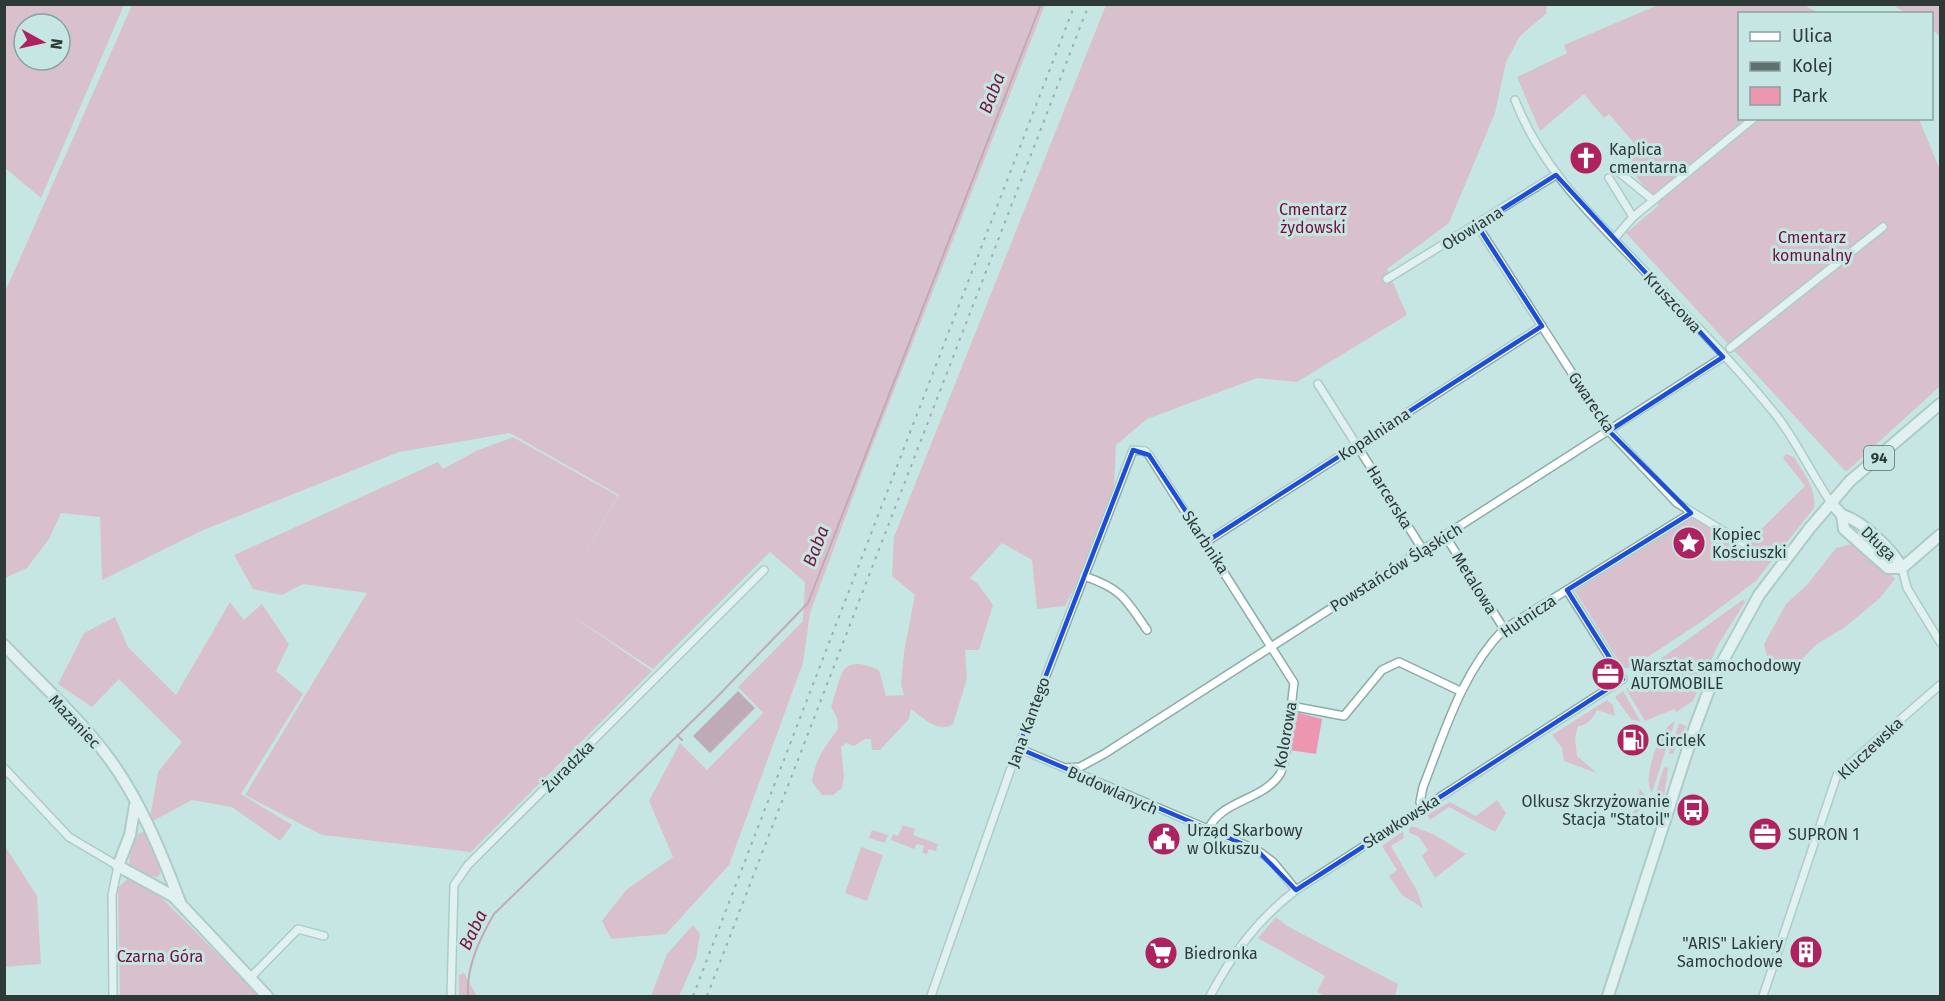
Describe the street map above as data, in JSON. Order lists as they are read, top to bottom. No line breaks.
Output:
{"streets":{"street":["Ołowiana","Kruszcowa","Gwarecka","Kopalniana","94","Harcerska","Skarbnika","Długa","Powstańców Śląskich","Metalowa","Hutnicza","Mazaniec","Jana Kantego","Kolorowa","Kluczewska","Żuradzka","Budowlanych","Sławkowska"]},"crossings":[["Ołowiana","Kruszcowa"],["Ołowiana","Gwarecka"],["Kruszcowa","94"],["Kruszcowa","Powstańców Śląskich"],["Gwarecka","Kopalniana"],["Gwarecka","Powstańców Śląskich"],["Gwarecka","Hutnicza"],["Kopalniana","Harcerska"],["Kopalniana","Skarbnika"],["Harcerska","Powstańców Śląskich"],["Skarbnika","Powstańców Śląskich"],["Skarbnika","Jana Kantego"],["Skarbnika","Kolorowa"],["Powstańców Śląskich","Metalowa"],["Powstańców Śląskich","Kolorowa"],["Powstańców Śląskich","Budowlanych"],["Metalowa","Hutnicza"],["Hutnicza","Sławkowska"],["Jana Kantego","Budowlanych"],["Kolorowa","Budowlanych"],["Budowlanych","Sławkowska"]],"water":["Baba"],"parks":["Cmentarz żydowski","Cmentarz komunalny","Czarna Góra"],"places":{"church":["Kaplica cmentarna"],"place":["Kopiec Kościuszki"],"office":["Warsztat samochodowy AUTOMOBILE","SUPRON 1"],"fuel station":["CircleK"],"bus stop":["Olkusz Skrzyżowanie Stacja \"Statoil\""],"public building":["Urząd Skarbowy w Olkuszu"],"building":["\"ARIS\" Lakiery Samochodowe"],"supermarket":["Biedronka"]},"legend":["Ulica","Kolej","Park"],"north":"right"}
